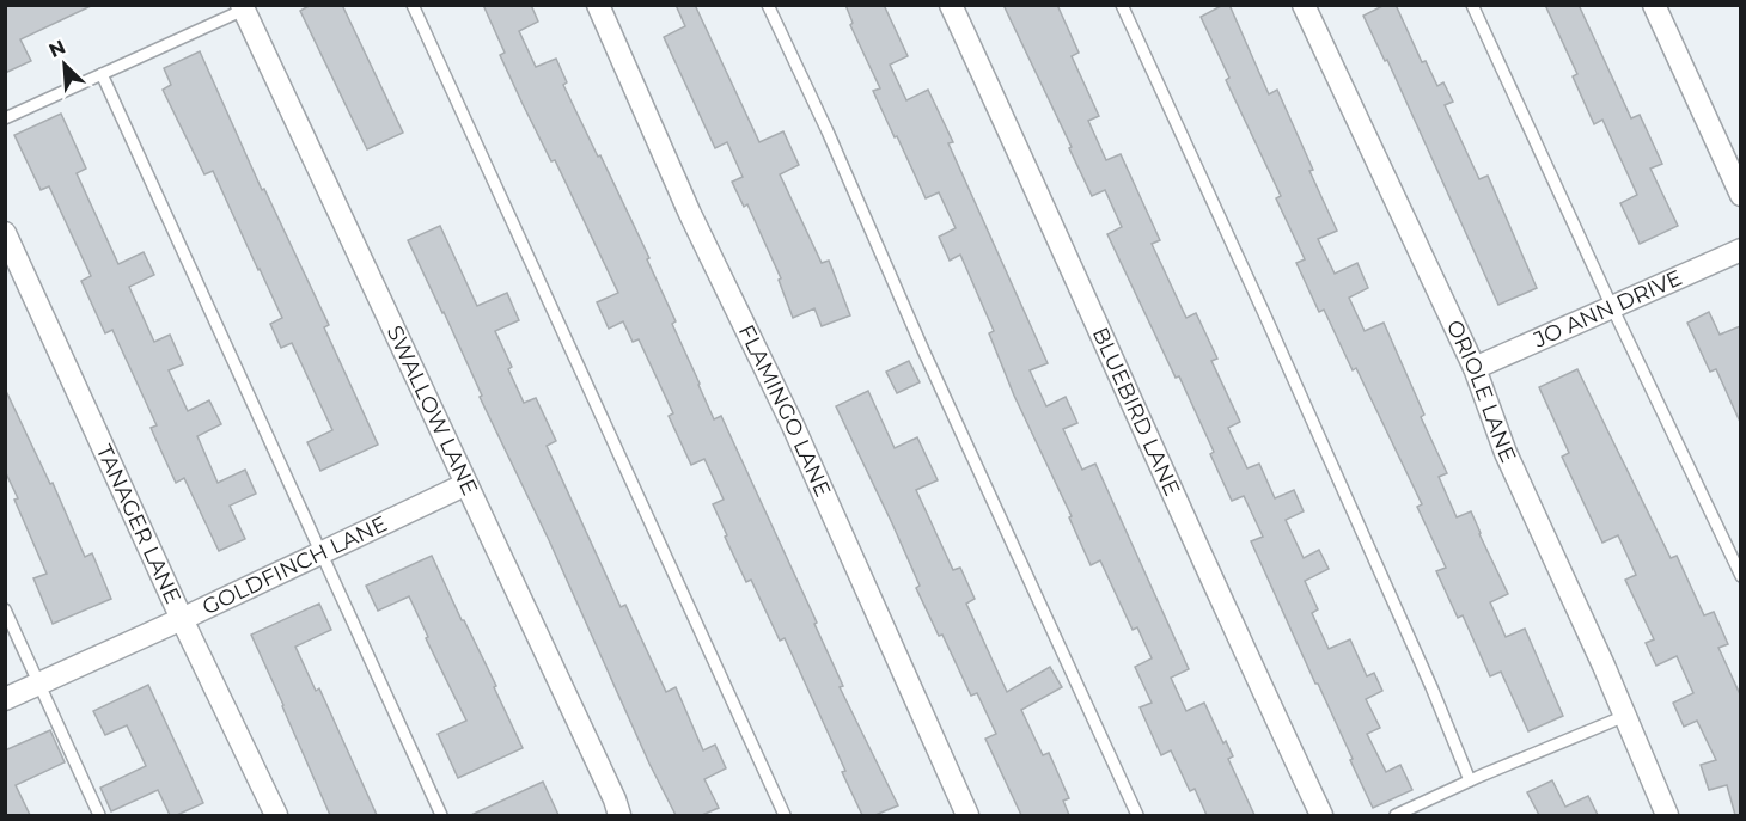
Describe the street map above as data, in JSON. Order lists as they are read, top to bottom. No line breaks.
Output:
{"streets":{"street":["JO ANN DRIVE","ORIOLE LANE","SWALLOW LANE","FLAMINGO LANE","BLUEBIRD LANE","TANAGER LANE","GOLDFINCH LANE"]},"crossings":[["JO ANN DRIVE","ORIOLE LANE"],["SWALLOW LANE","GOLDFINCH LANE"],["TANAGER LANE","GOLDFINCH LANE"]],"north":"top left"}
